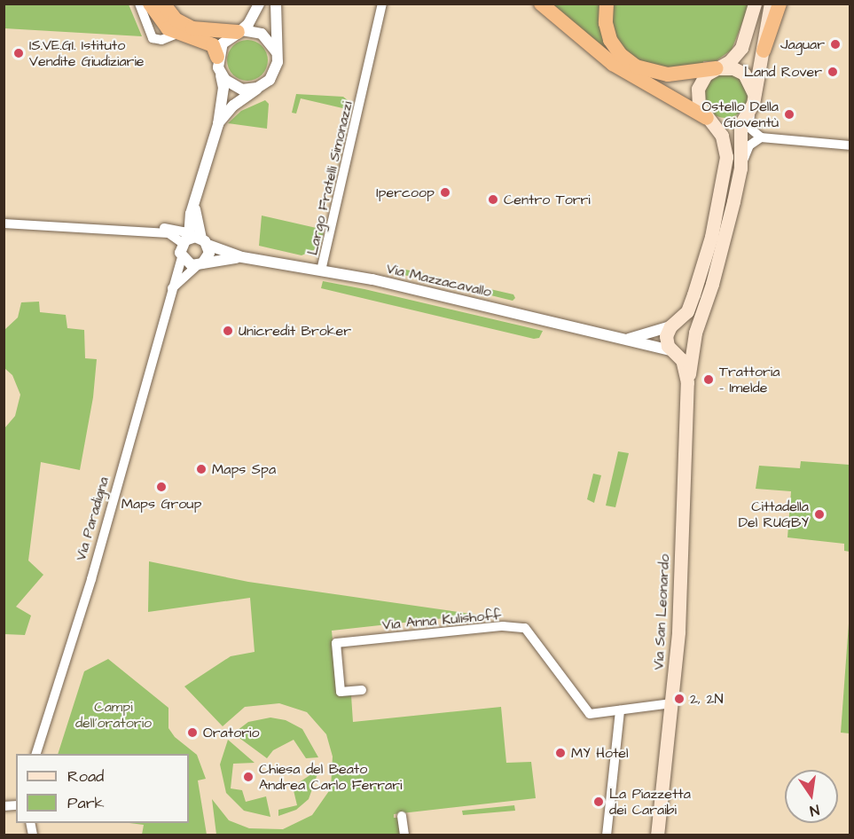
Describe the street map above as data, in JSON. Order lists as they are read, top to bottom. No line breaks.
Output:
{"streets":{"main road":["Via San Leonardo"],"street":["Largo Fratelli Simonazzi","Via Mazzacavallo","Via Paradigna","Via Anna Kulishoff"]},"crossings":[["Largo Fratelli Simonazzi","Via Mazzacavallo"],["Via Mazzacavallo","Via Paradigna"],["Via Mazzacavallo","Via San Leonardo"],["Via San Leonardo","Via Anna Kulishoff"]],"parks":["Campi dell'oratorio"],"places":["Jaguar","IS.VE.GI. Istituto Vendite Giudiziarie","Land Rover","Ostello Della Gioventù","Ipercoop","Centro Torri","Unicredit Broker","Trattoria - Imelde","Maps Spa","Maps Group","Cittadella Del RUGBY","2, 2N","Oratorio","MY Hotel","Chiesa del Beato Andrea Carlo Ferrari","La Piazzetta dei Caraibi"],"legend":["Road","Park"],"north":"bottom"}
